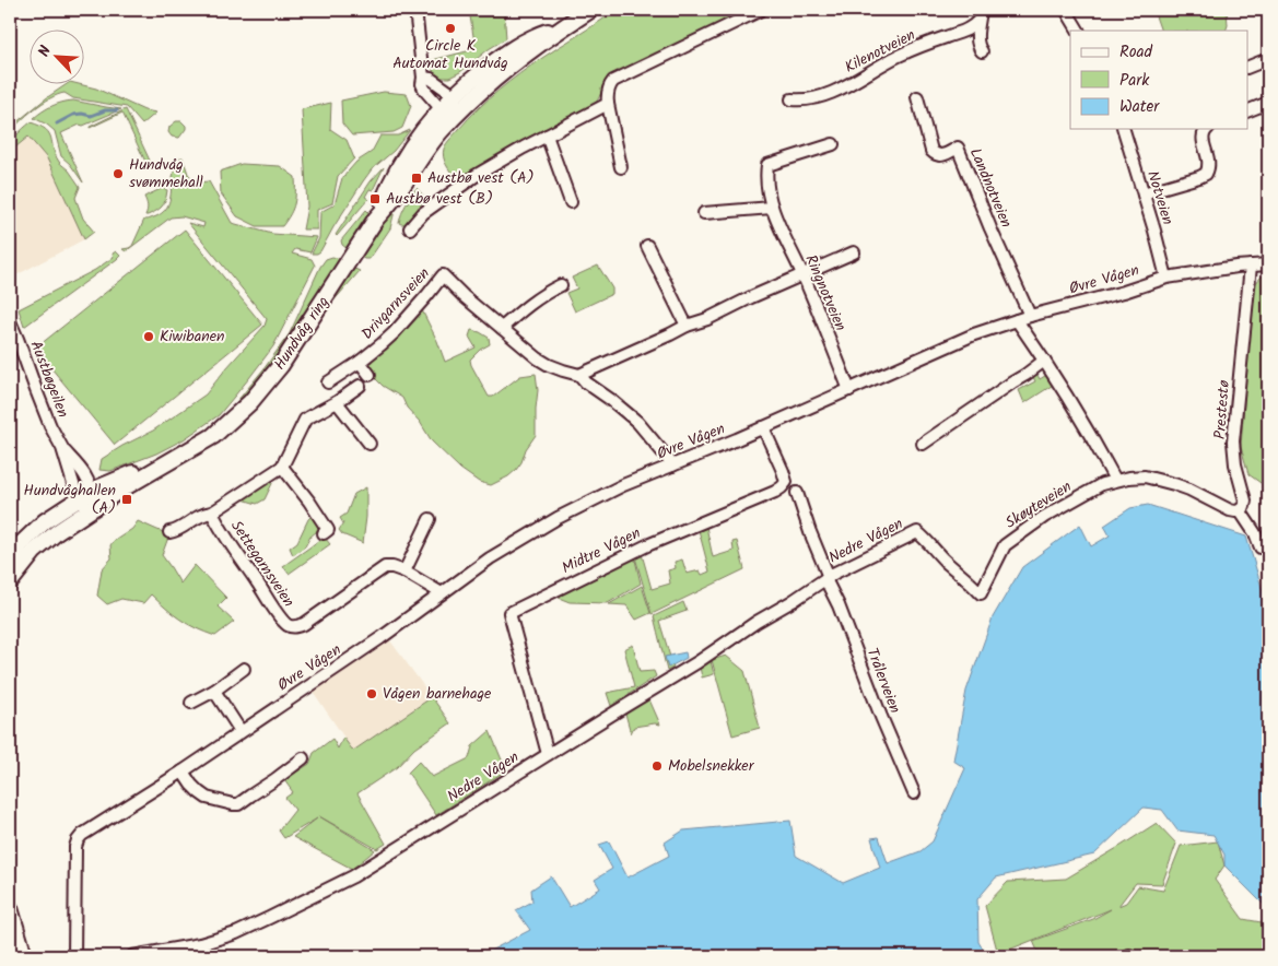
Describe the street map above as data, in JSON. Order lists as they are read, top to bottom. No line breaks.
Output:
{"streets":{"main road":["Hundvåg ring"],"street":["Kilenotveien","Landnotveien","Notveien","Øvre Vågen","Ringnotveien","Drivgarnsveien","Austbøgeilen","Prestestø","Skøyteveien","Nedre Vågen","Midtre Vågen","Settegarnsveien","Trålerveien"]},"crossings":[["Landnotveien","Øvre Vågen"],["Notveien","Øvre Vågen"],["Øvre Vågen","Ringnotveien"],["Øvre Vågen","Drivgarnsveien"],["Øvre Vågen","Prestestø"],["Øvre Vågen","Midtre Vågen"],["Hundvåg ring","Austbøgeilen"],["Prestestø","Skøyteveien"],["Skøyteveien","Nedre Vågen"],["Nedre Vågen","Midtre Vågen"],["Nedre Vågen","Trålerveien"]],"places":{"other":["Circle K Automat Hundvåg","Hundvåg svømmehall","Kiwibanen","Vågen barnehage","Mobelsnekker"],"transit":["Austbø vest (A)","Austbø vest (B)","Hundvåghallen (A)"]},"legend":["Road","Park","Water"],"north":"top left"}
